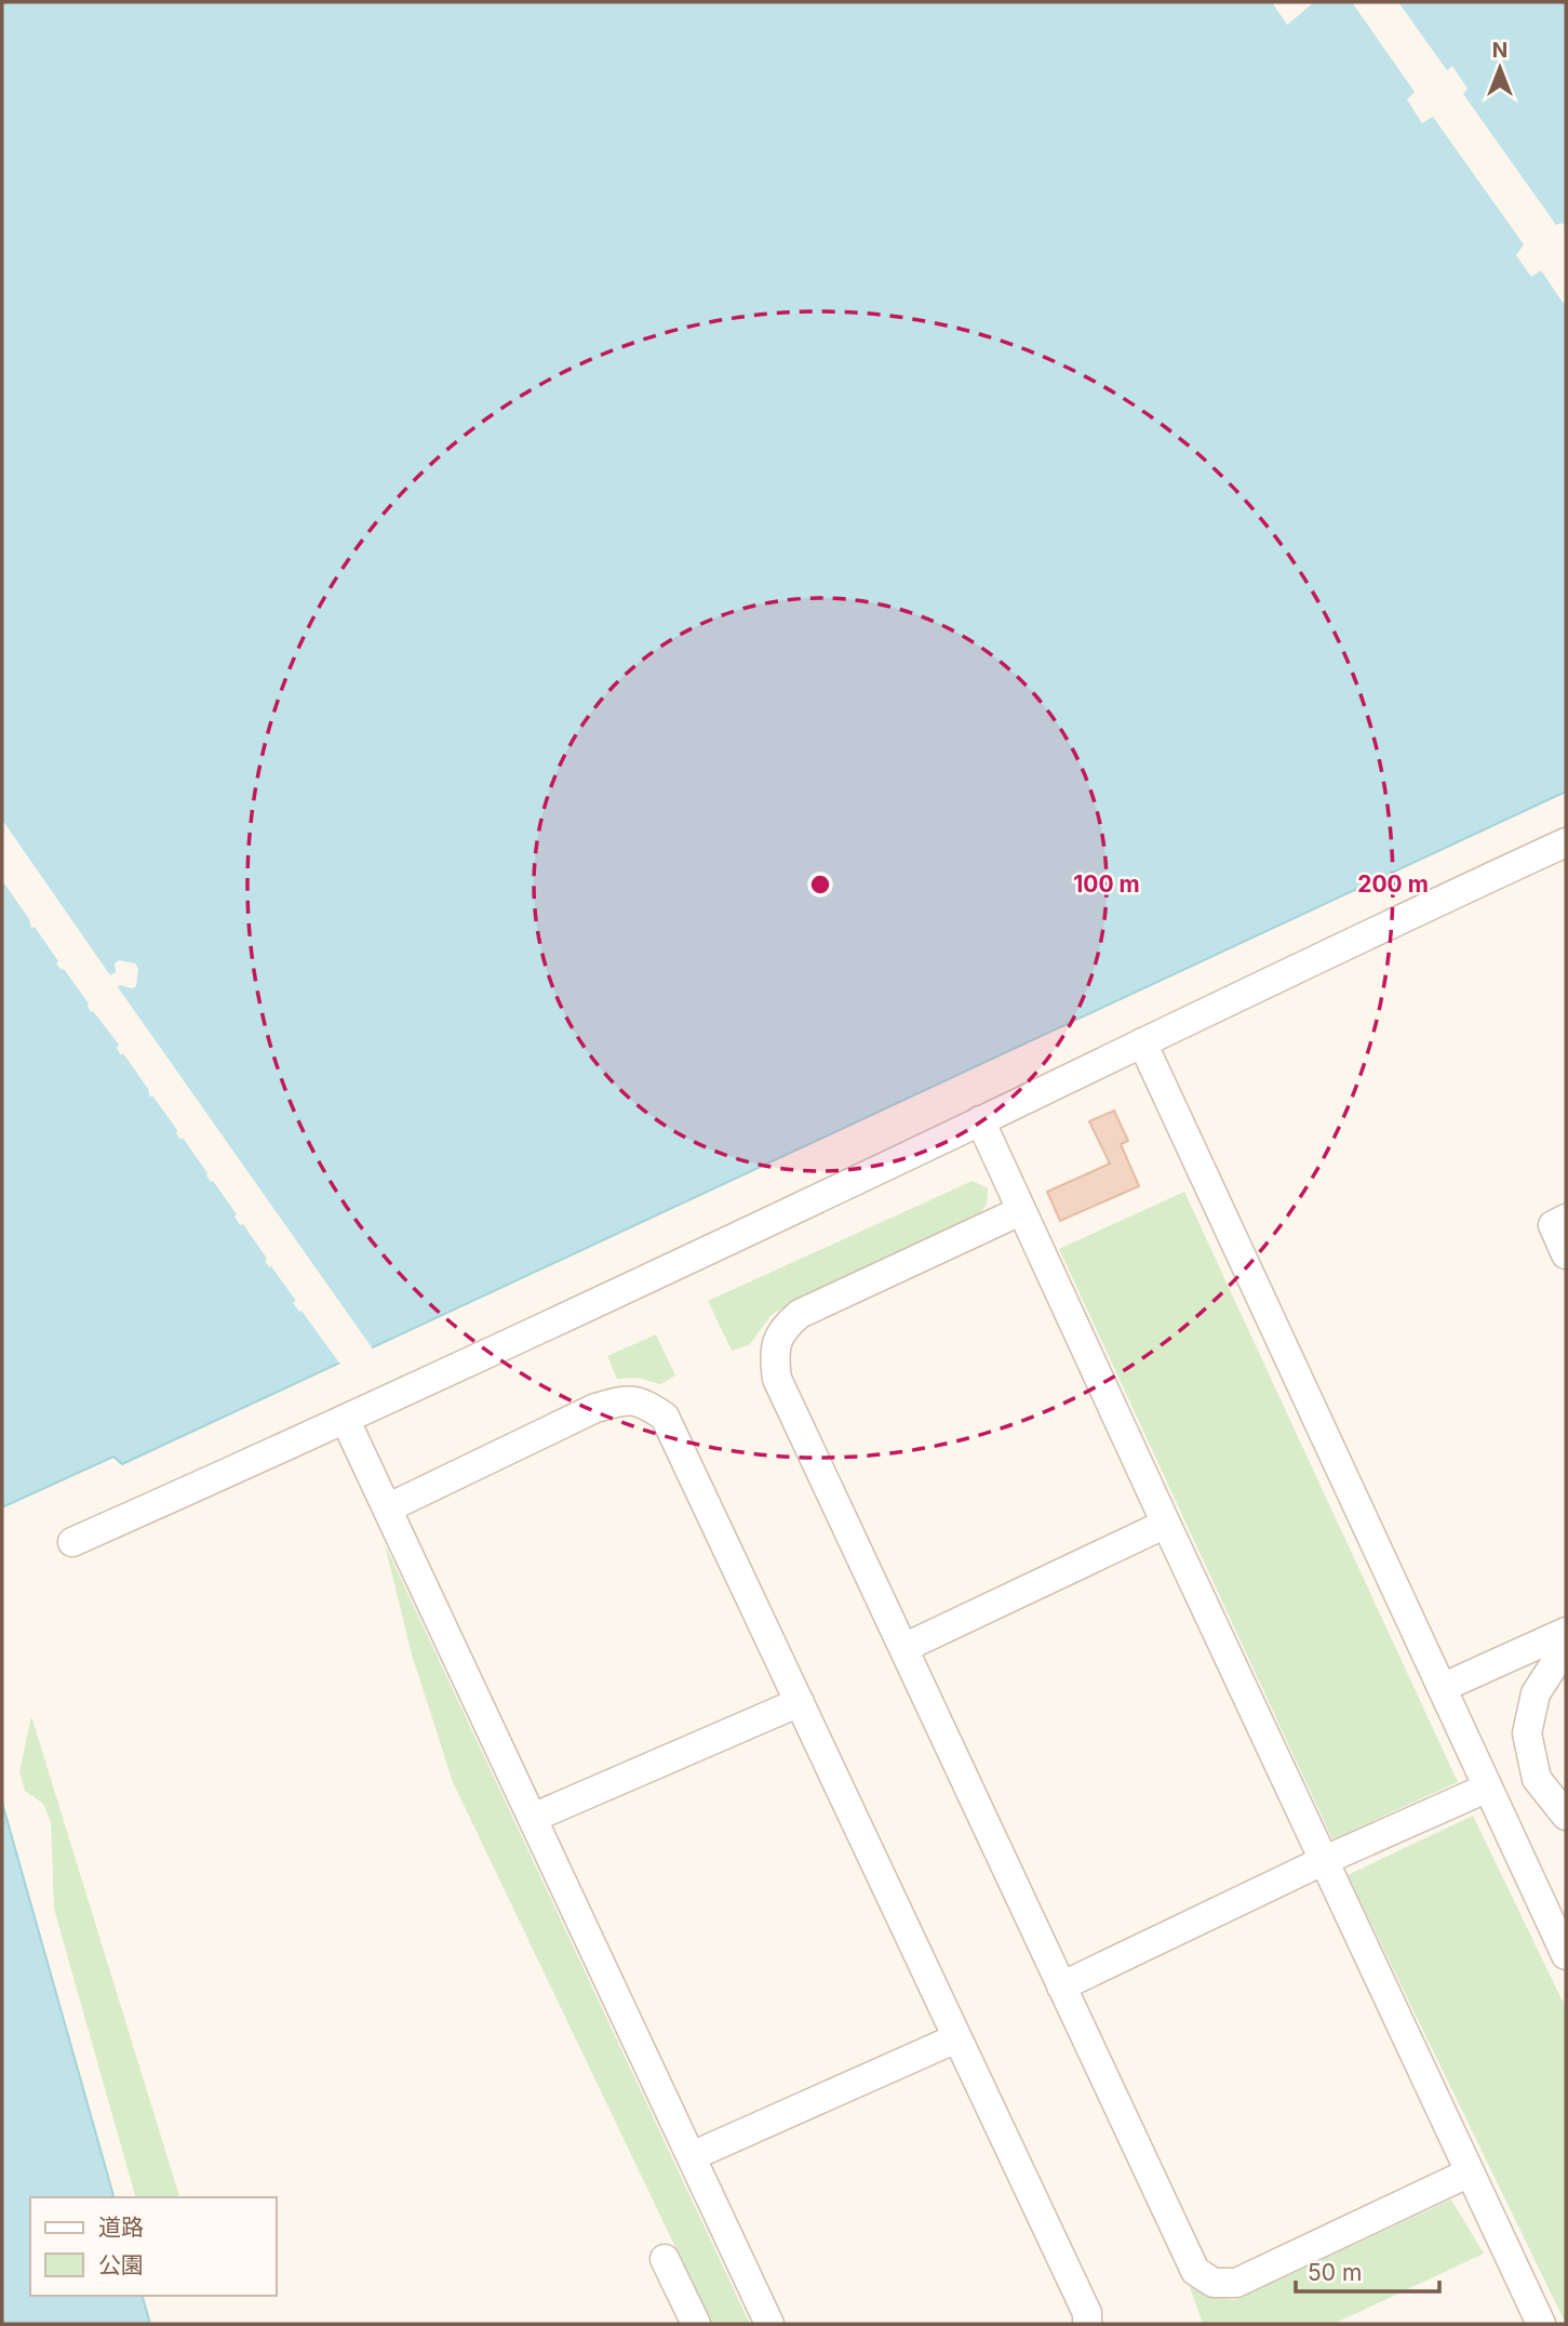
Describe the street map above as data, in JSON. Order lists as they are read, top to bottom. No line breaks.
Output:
{"legend":["道路","公園"],"scale_bar":"50 m","north":"top","rings":["100 m","200 m"]}
